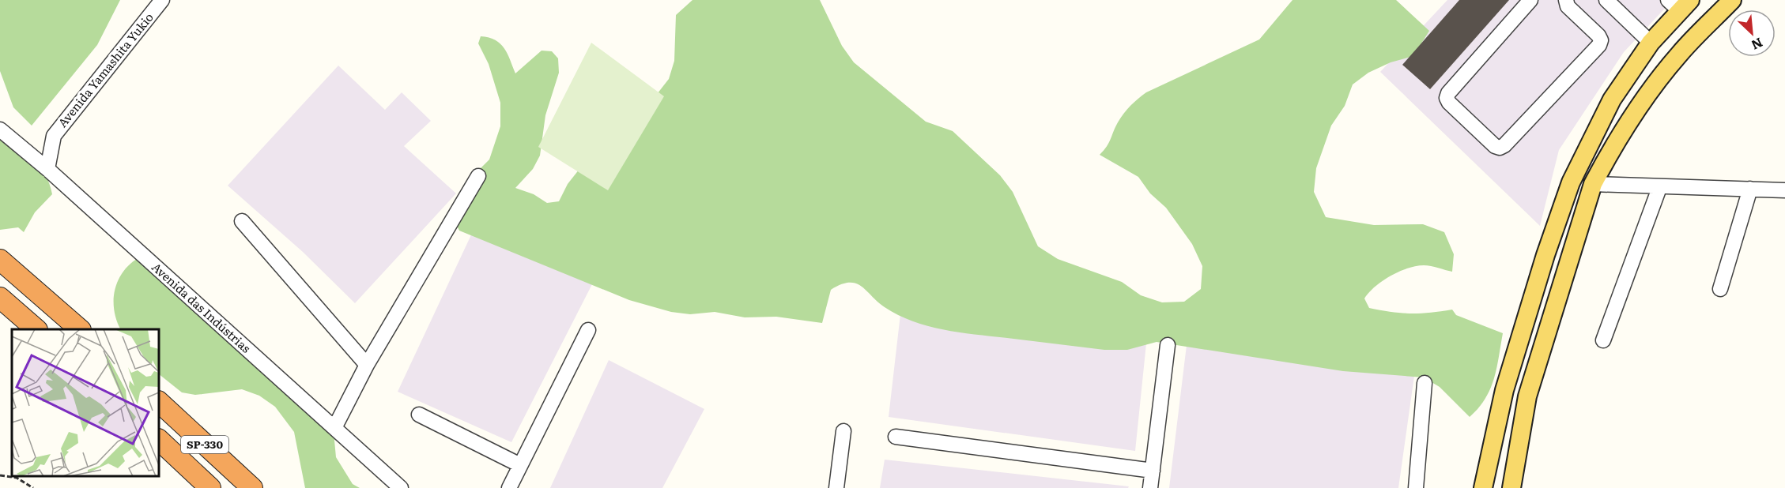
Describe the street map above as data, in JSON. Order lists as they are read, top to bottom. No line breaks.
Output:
{"streets":{"highway":["SP-330"],"street":["Avenida Yamashita Yukio","Avenida das Indústrias"]},"crossings":[["Avenida Yamashita Yukio","Avenida das Indústrias"]],"north":"bottom right"}
